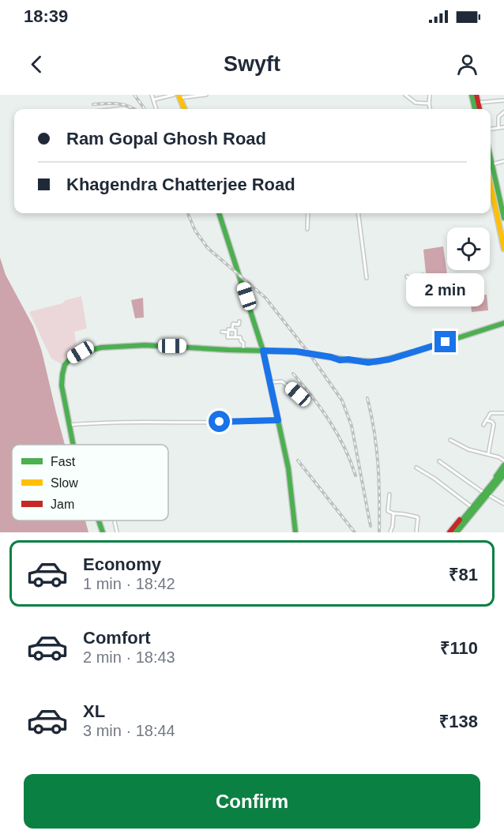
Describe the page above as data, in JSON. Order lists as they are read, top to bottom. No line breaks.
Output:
{"legend":["Fast","Slow","Jam"],"page":{"status":"18:39","header":"Swyft","banner":["Ram Gopal Ghosh Road","Khagendra Chatterjee Road"],"bubble":"2 min","list":[{"name":"Economy","note":"1 min · 18:42","value":"₹81"},{"name":"Comfort","note":"2 min · 18:43","value":"₹110"},{"name":"XL","note":"3 min · 18:44","value":"₹138"}],"buttons":"Confirm"}}
